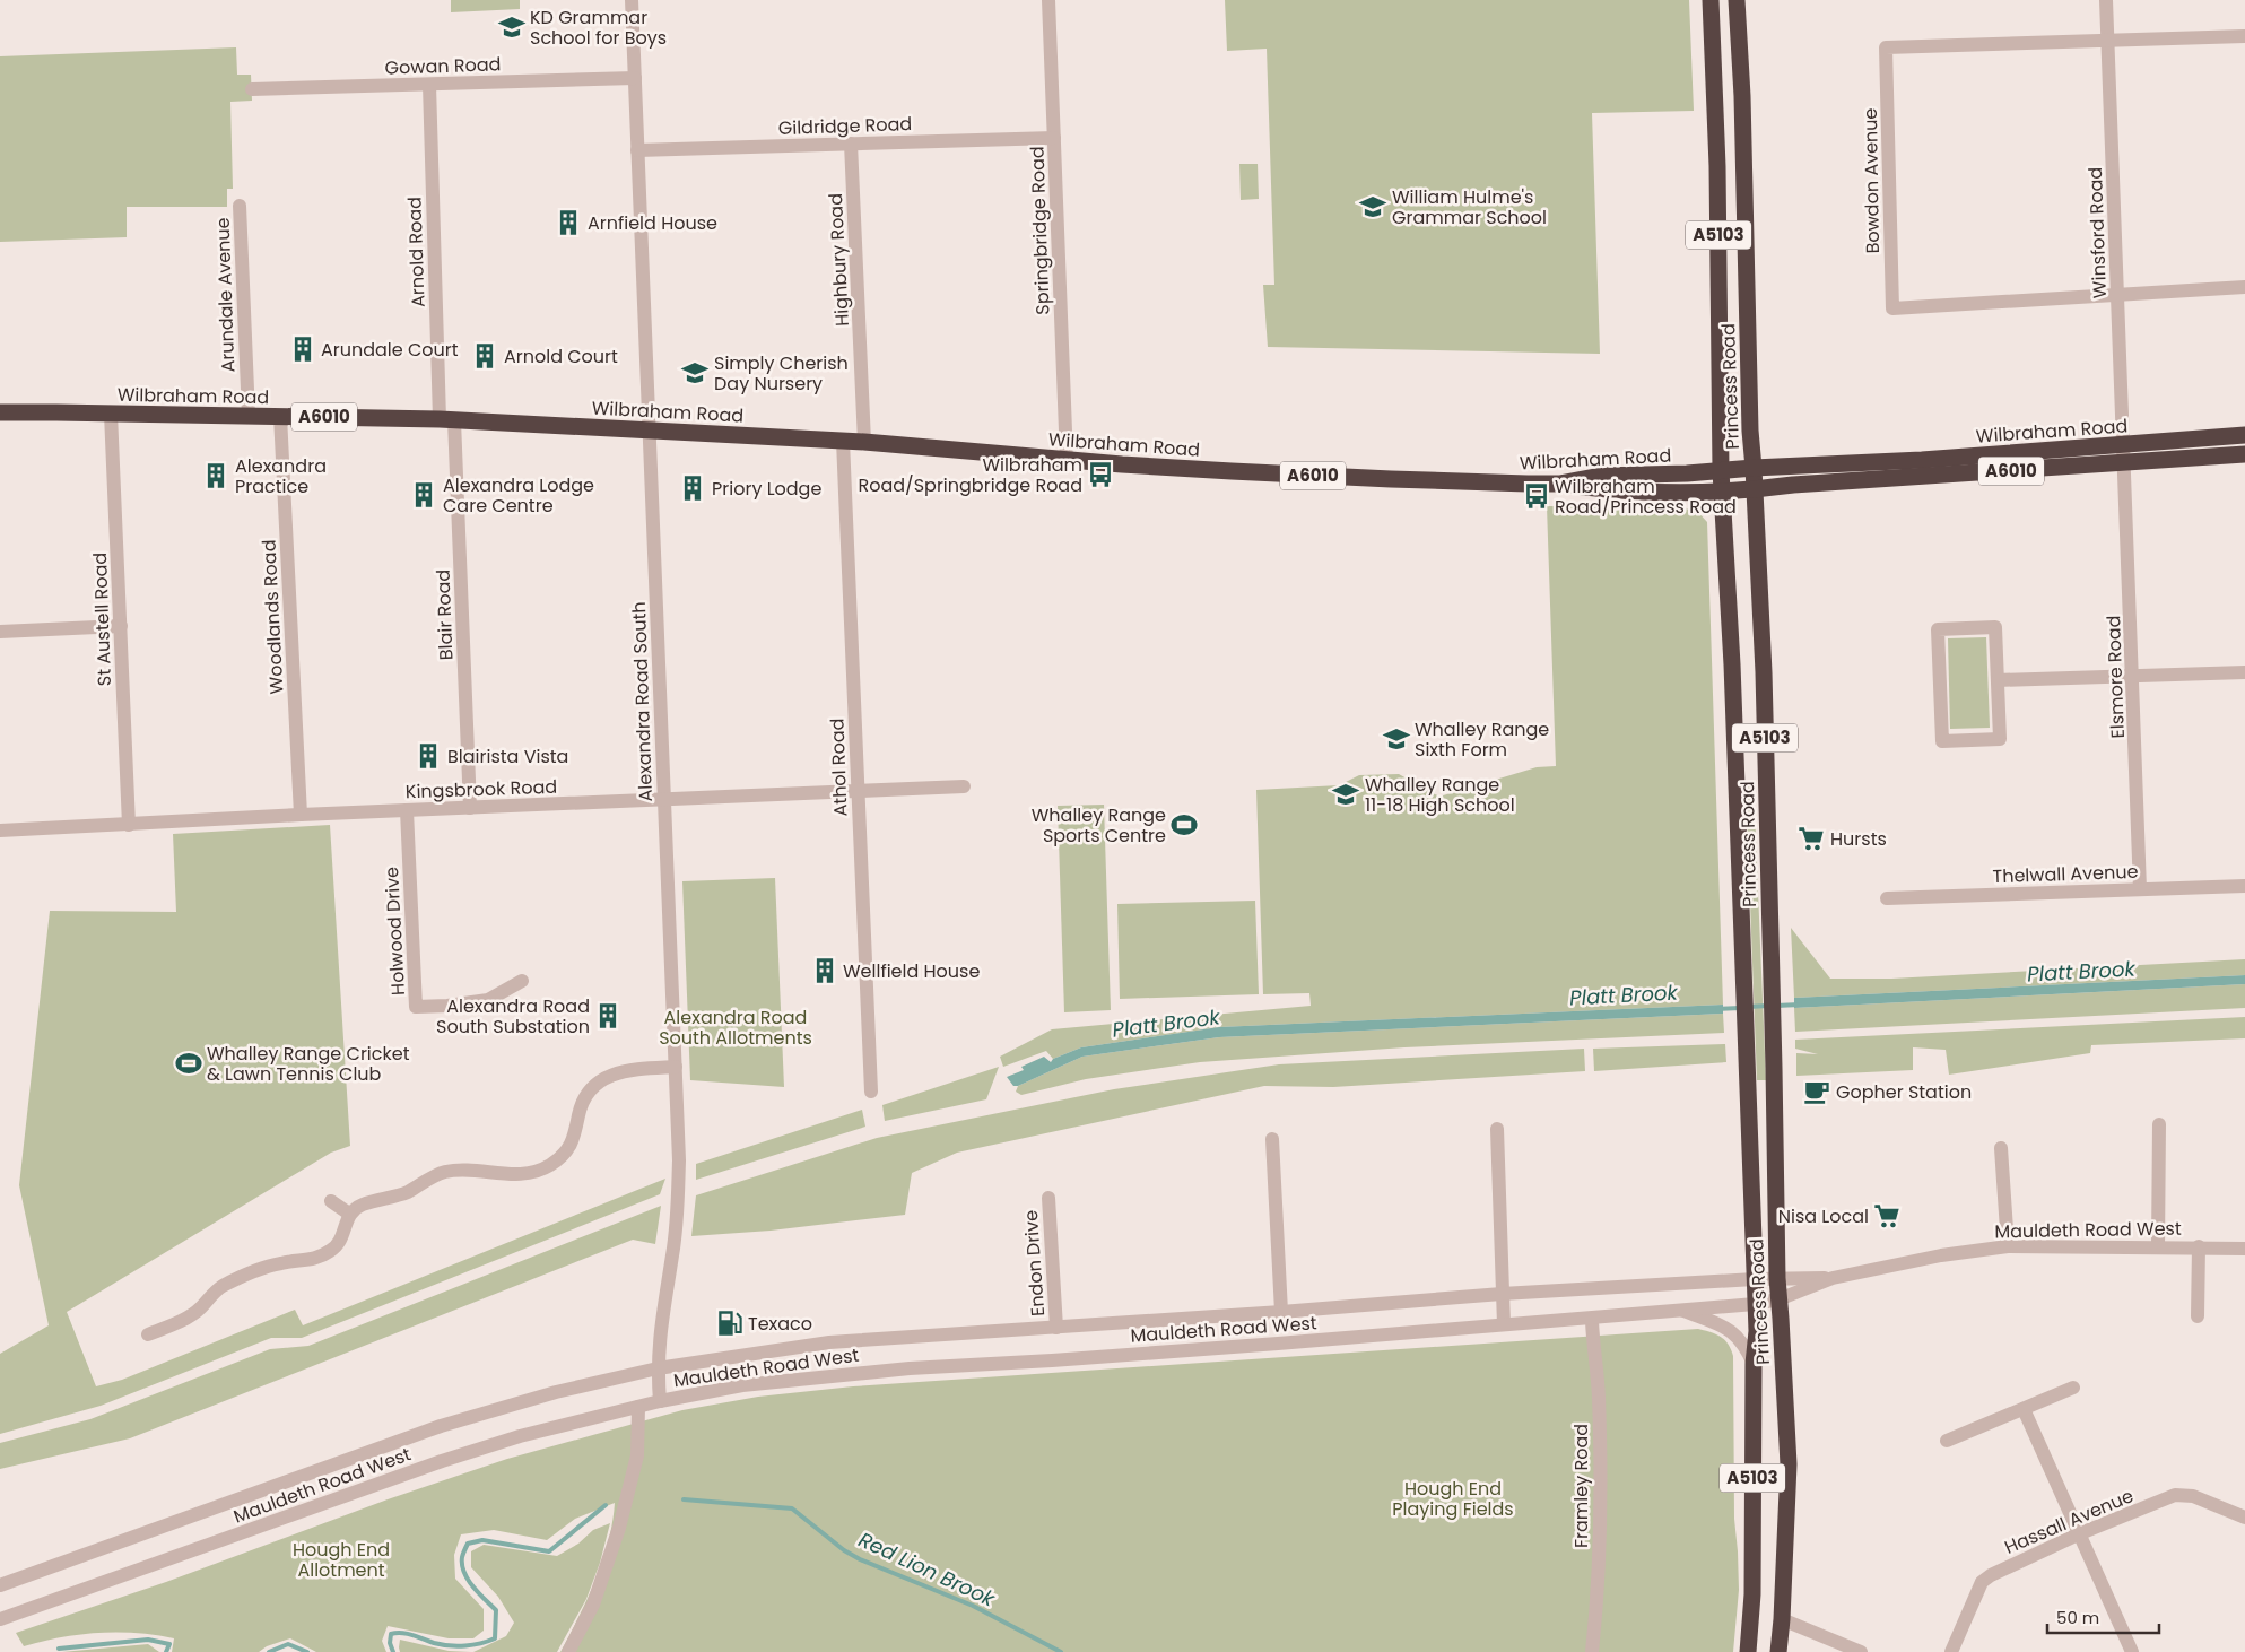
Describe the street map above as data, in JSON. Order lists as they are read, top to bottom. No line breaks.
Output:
{"streets":{"highway":["A5103","Princess Road","Wilbraham Road","A6010"],"street":["Gowan Road","Gildridge Road","Bowdon Avenue","Springbridge Road","Winsford Road","Arnold Road","Highbury Road","Arundale Avenue","Blair Road","Woodlands Road","St Austell Road","Elsmore Road","Alexandra Road South","Athol Road","Kingsbrook Road","Thelwall Avenue","Holwood Drive","Mauldeth Road West","Endon Drive","Framley Road","Hassall Avenue"]},"crossings":[["Gowan Road","Arnold Road"],["Gowan Road","Alexandra Road South"],["Gildridge Road","Springbridge Road"],["Gildridge Road","Highbury Road"],["Gildridge Road","Alexandra Road South"],["Bowdon Avenue","Winsford Road"],["Springbridge Road","Wilbraham Road"],["Winsford Road","Wilbraham Road"],["Winsford Road","Elsmore Road"],["Arnold Road","Wilbraham Road"],["Arnold Road","Blair Road"],["Highbury Road","Wilbraham Road"],["Arundale Avenue","Wilbraham Road"],["Princess Road","Wilbraham Road"],["Princess Road","A6010"],["Princess Road","Mauldeth Road West"],["Wilbraham Road","A6010"],["Wilbraham Road","Blair Road"],["Wilbraham Road","Woodlands Road"],["Wilbraham Road","St Austell Road"],["Wilbraham Road","Elsmore Road"],["Wilbraham Road","Alexandra Road South"],["Wilbraham Road","Athol Road"],["Blair Road","Kingsbrook Road"],["Woodlands Road","Kingsbrook Road"],["St Austell Road","Kingsbrook Road"],["Elsmore Road","Thelwall Avenue"],["Alexandra Road South","Kingsbrook Road"],["Alexandra Road South","Mauldeth Road West"],["Athol Road","Kingsbrook Road"],["Kingsbrook Road","Holwood Drive"],["Mauldeth Road West","Endon Drive"]],"water":["Platt Brook","Red Lion Brook"],"parks":["Alexandra Road South Allotments","Hough End Playing Fields","Hough End Allotment"],"places":{"school or university":["KD Grammar School for Boys","William Hulme's Grammar School","Simply Cherish Day Nursery","Whalley Range Sixth Form","Whalley Range 11-18 High School"],"building":["Arnfield House","Arundale Court","Arnold Court","Alexandra Practice","Priory Lodge","Alexandra Lodge Care Centre","Blairista Vista","Wellfield House","Alexandra Road South Substation"],"bus stop":["Wilbraham Road/Springbridge Road","Wilbraham Road/Princess Road"],"sports":["Whalley Range Sports Centre","Whalley Range Cricket & Lawn Tennis Club"],"supermarket":["Hursts","Nisa Local"],"cafe":["Gopher Station"],"fuel station":["Texaco"]},"scale_bar":"50 m"}
